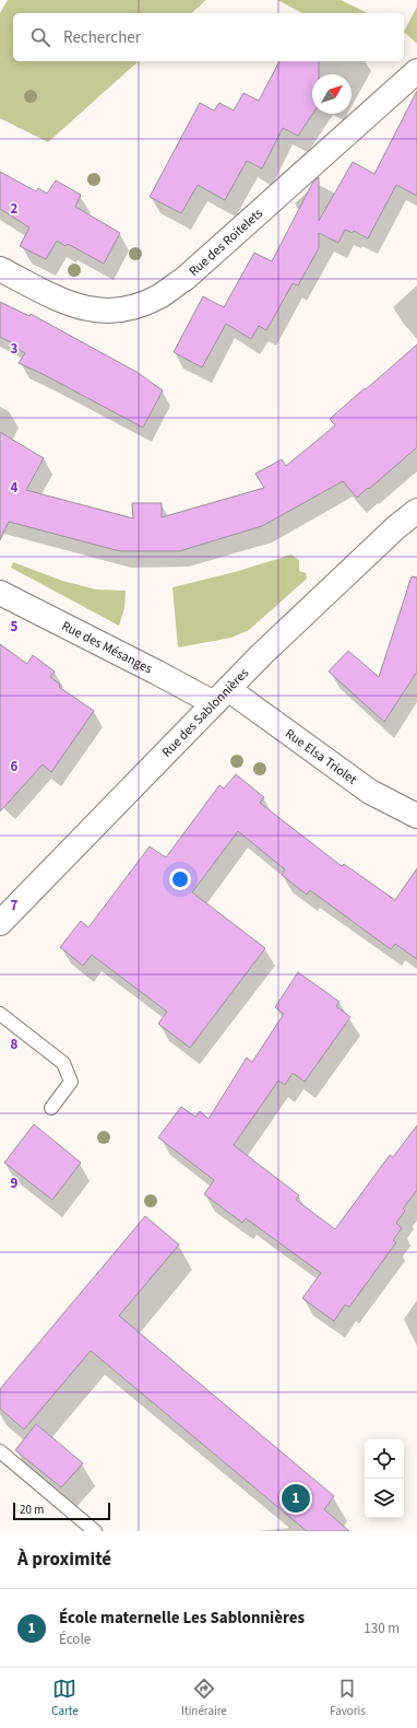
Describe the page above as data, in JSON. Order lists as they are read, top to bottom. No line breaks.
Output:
{"streets":{"street":["Rue des Roitelets","Rue des Mésanges","Rue des Sablonnières","Rue Elsa Triolet"]},"crossings":[["Rue des Mésanges","Rue des Sablonnières"],["Rue des Mésanges","Rue Elsa Triolet"],["Rue des Sablonnières","Rue Elsa Triolet"]],"scale_bar":"20 m","north":"top right","page":{"search":"Rechercher","pins":"1","scale":"20 m","heading":"À proximité","list":[{"mark":"1","name":"École maternelle Les Sablonnières","note":"École","value":"130 m"}],"nav":["Carte","Itinéraire","Favoris"]},"grid":{"rows":["2","3","4","5","6","7","8","9"]}}
